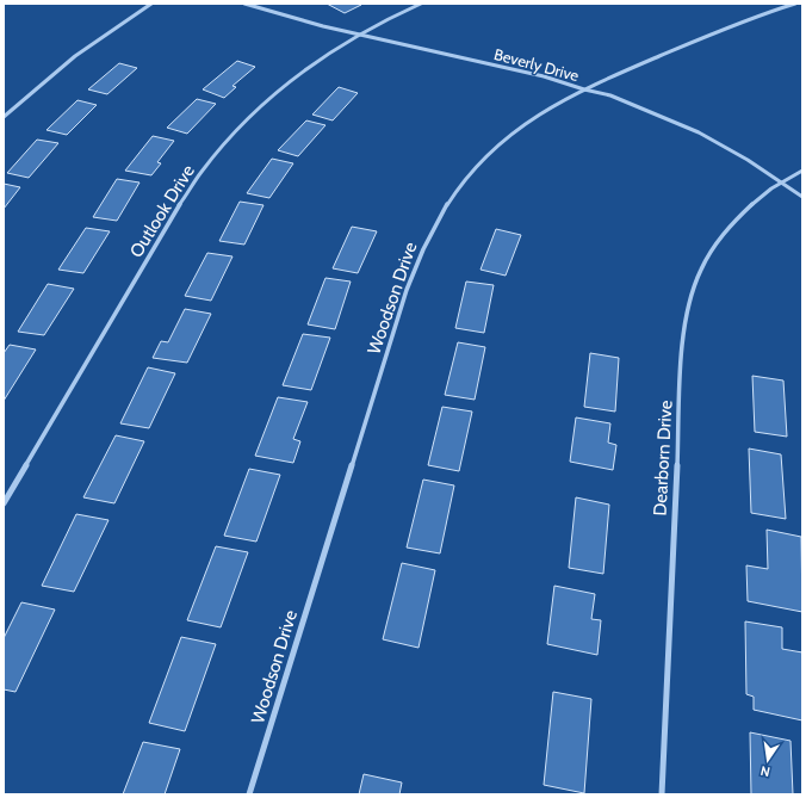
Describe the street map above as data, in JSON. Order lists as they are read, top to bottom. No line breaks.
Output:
{"streets":{"street":["Beverly Drive","Outlook Drive","Woodson Drive","Dearborn Drive"]},"crossings":[["Beverly Drive","Outlook Drive"],["Beverly Drive","Woodson Drive"],["Beverly Drive","Dearborn Drive"]],"north":"bottom"}
